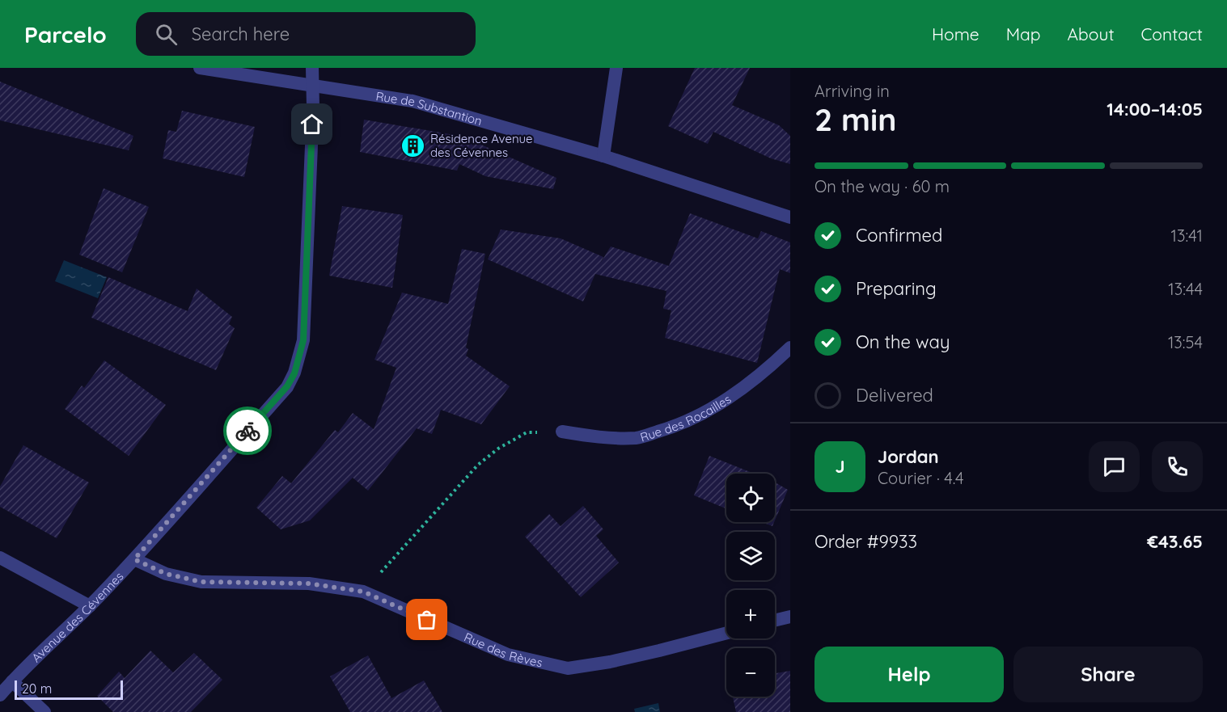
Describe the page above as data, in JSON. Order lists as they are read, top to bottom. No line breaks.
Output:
{"streets":{"street":["Rue de Substantion","Rue des Rocailles","Avenue des Cévennes","Rue des Rèves"]},"crossings":[["Rue de Substantion","Avenue des Cévennes"],["Avenue des Cévennes","Rue des Rèves"]],"places":{"building":["Résidence Avenue des Cévennes"]},"scale_bar":"20 m","page":{"header":"Parcelo","search":"Search here","nav":["Home","Map","About","Contact"],"heading":["2 min","Arriving in","14:00–14:05"],"panel":["Jordan","Courier · 4.4","Order #9933","€43.65"],"bar":"On the way · 60 m","list":[["Confirmed","13:41"],["Preparing","13:44"],["On the way","13:54"],"Delivered"],"round":"J","map_buttons":["+","−"],"buttons":["Help","Share"],"scale":"20 m"}}
